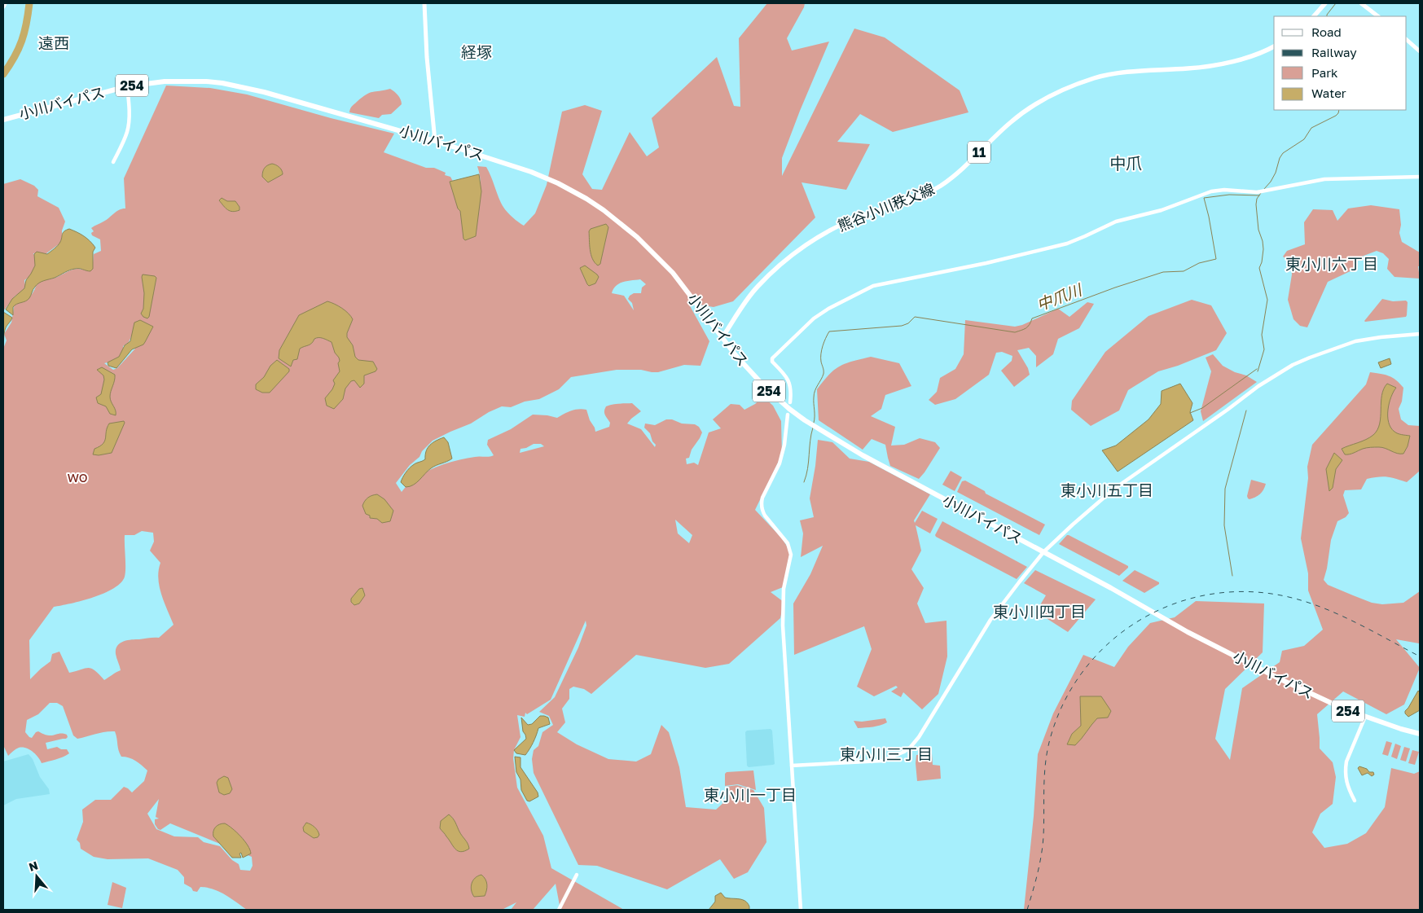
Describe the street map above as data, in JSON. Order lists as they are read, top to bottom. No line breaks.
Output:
{"streets":{"highway":["254","小川バイパス"],"main road":["11","熊谷小川秩父線"]},"crossings":[["小川バイパス","熊谷小川秩父線"]],"districts":["遠西","経塚","中爪","東小川六丁目","東小川五丁目","東小川四丁目","東小川三丁目","東小川一丁目"],"water":["中爪川"],"parks":["wo"],"legend":["Road","Railway","Park","Water"],"north":"top"}
